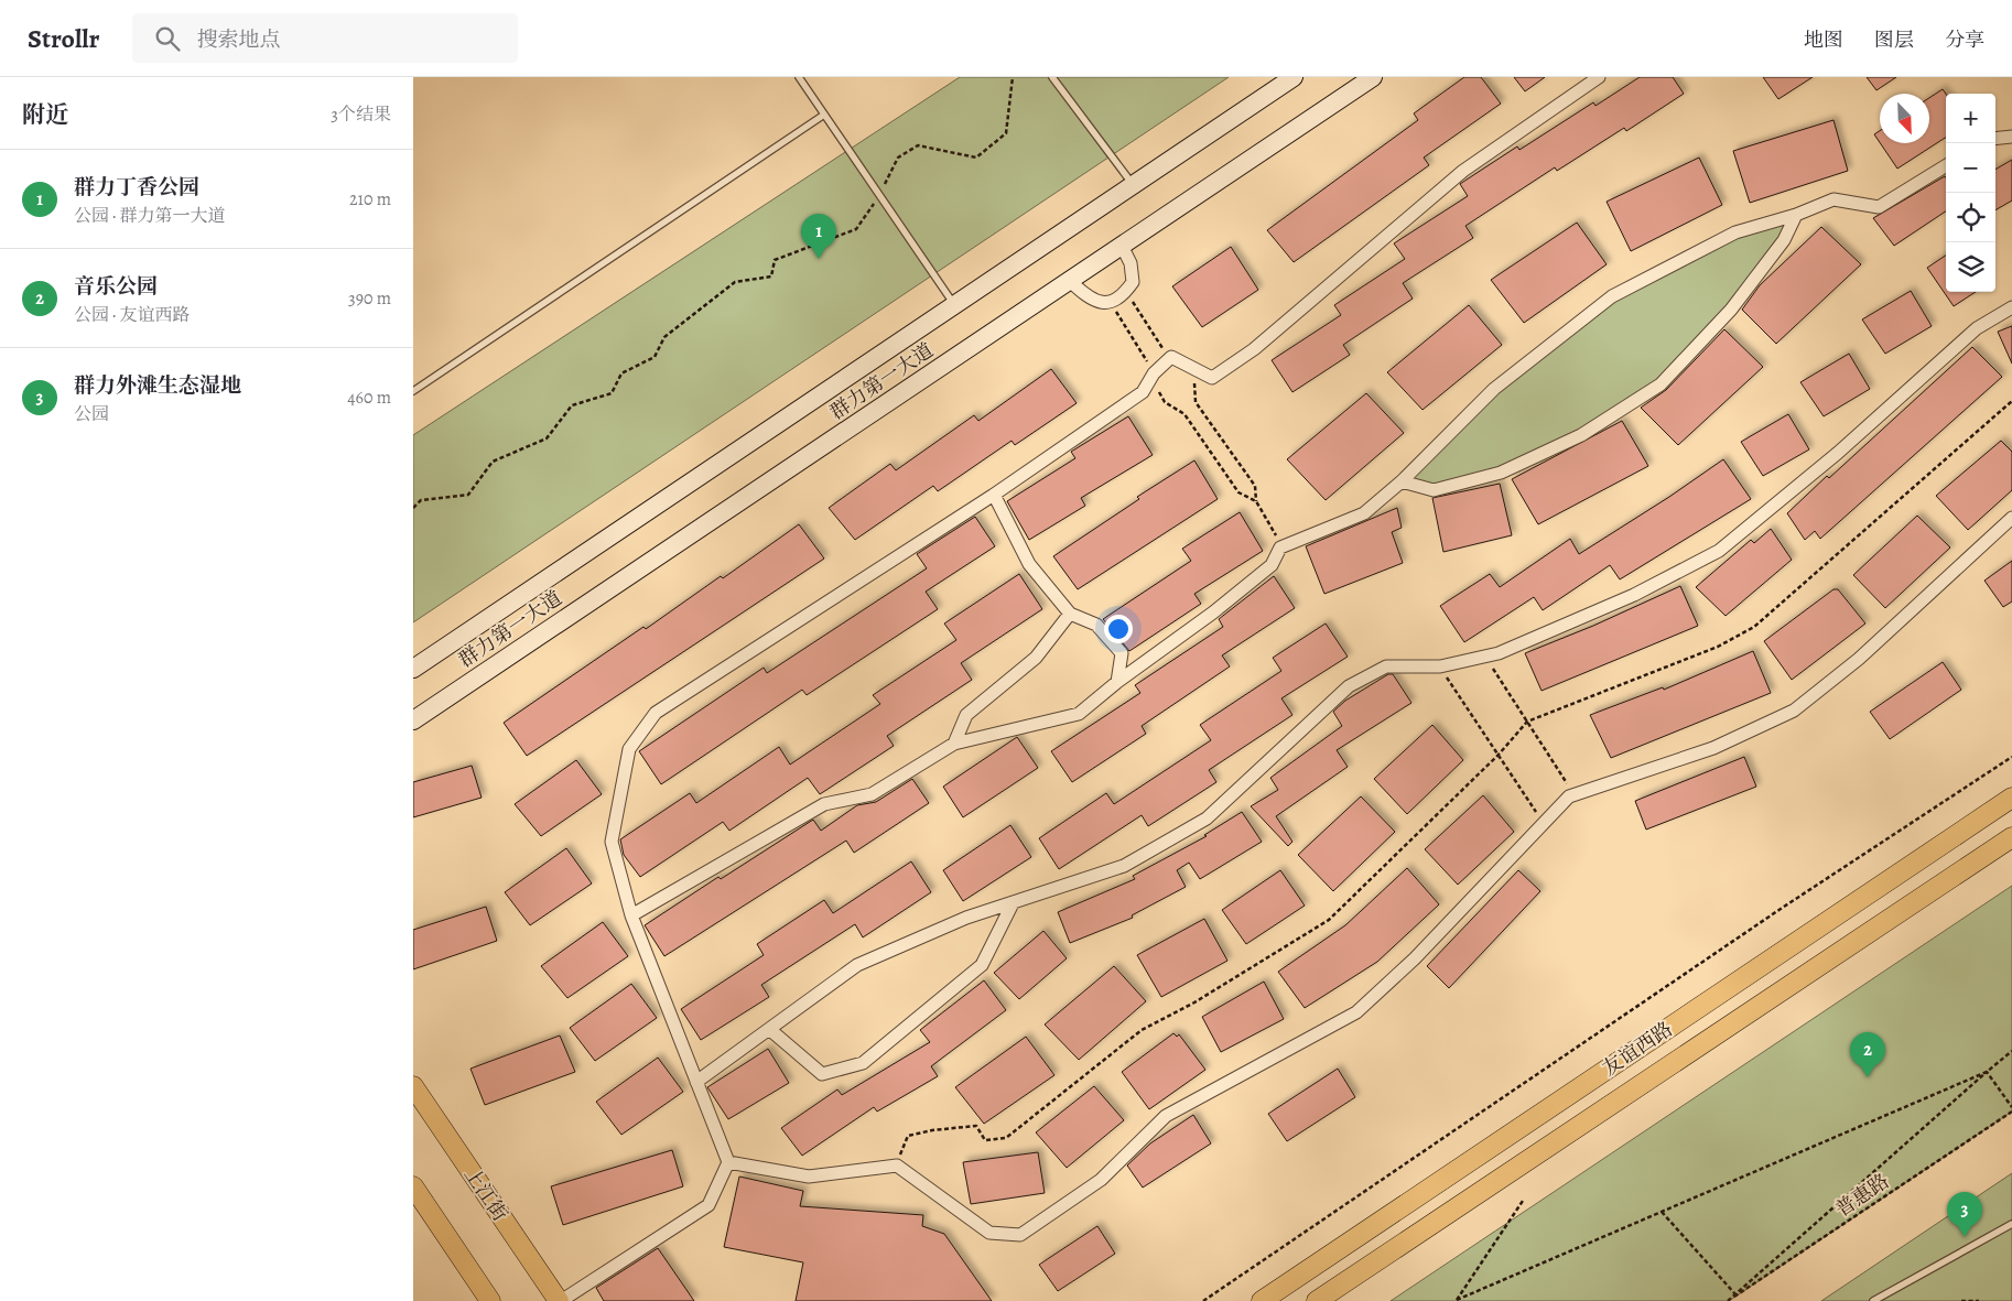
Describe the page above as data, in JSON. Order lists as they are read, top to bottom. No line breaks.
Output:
{"streets":{"main road":["群力第一大道","友谊西路","上江街"],"path":["普惠路"]},"north":"bottom right","page":{"header":"Strollr","search":"搜索地点","nav":["地图","图层","分享"],"heading":["附近","3个结果"],"map_buttons":["+","−"],"list":[{"mark":"1","name":"群力丁香公园","note":"公园 · 群力第一大道","value":"210 m"},{"mark":"2","name":"音乐公园","note":"公园 · 友谊西路","value":"390 m"},{"mark":"3","name":"群力外滩生态湿地","note":"公园","value":"460 m"}],"pins":["1","2","3"]}}
